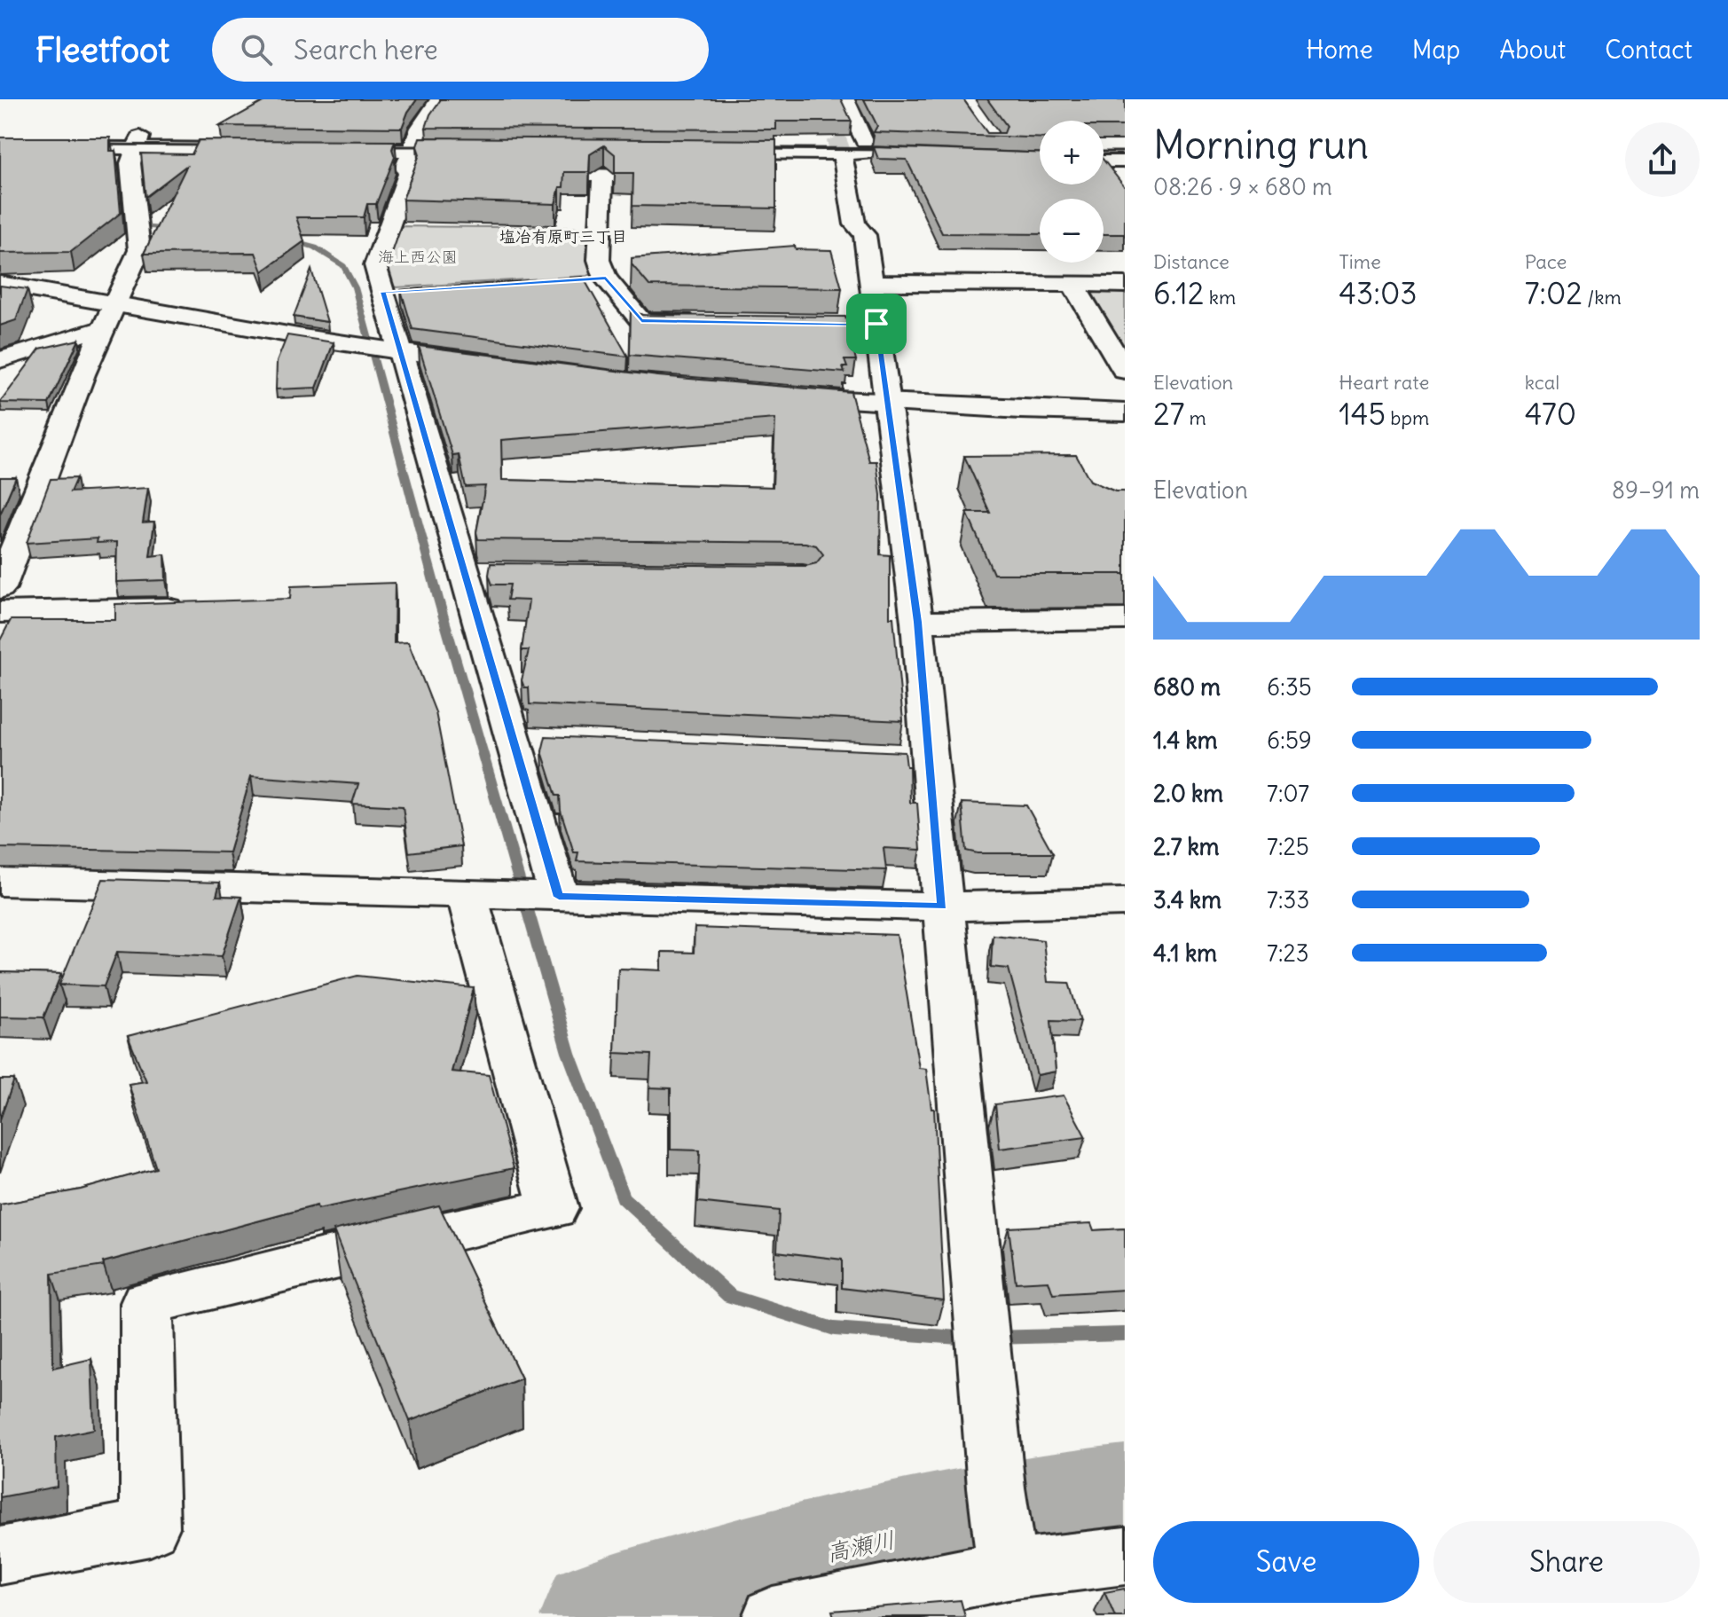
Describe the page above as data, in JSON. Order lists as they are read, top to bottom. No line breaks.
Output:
{"districts":["塩冶有原町三丁目"],"water":["高瀬川"],"parks":["海上西公園"],"page":{"header":"Fleetfoot","search":"Search here","nav":["Home","Map","About","Contact"],"heading":["Morning run","08:26 · 9 × 680 m"],"map_buttons":["+","−"],"stats":[["Distance","6.12 km"],["Time","43:03"],["Pace","7:02 /km"],["Elevation","27 m"],["Heart rate","145 bpm"],["kcal","470"]],"chart":["Elevation","89–91 m"],"list":[{"name":"680 m","note":"6:35"},{"name":"1.4 km","note":"6:59"},{"name":"2.0 km","note":"7:07"},{"name":"2.7 km","note":"7:25"},{"name":"3.4 km","note":"7:33"},{"name":"4.1 km","note":"7:23"}],"buttons":["Save","Share"]}}
